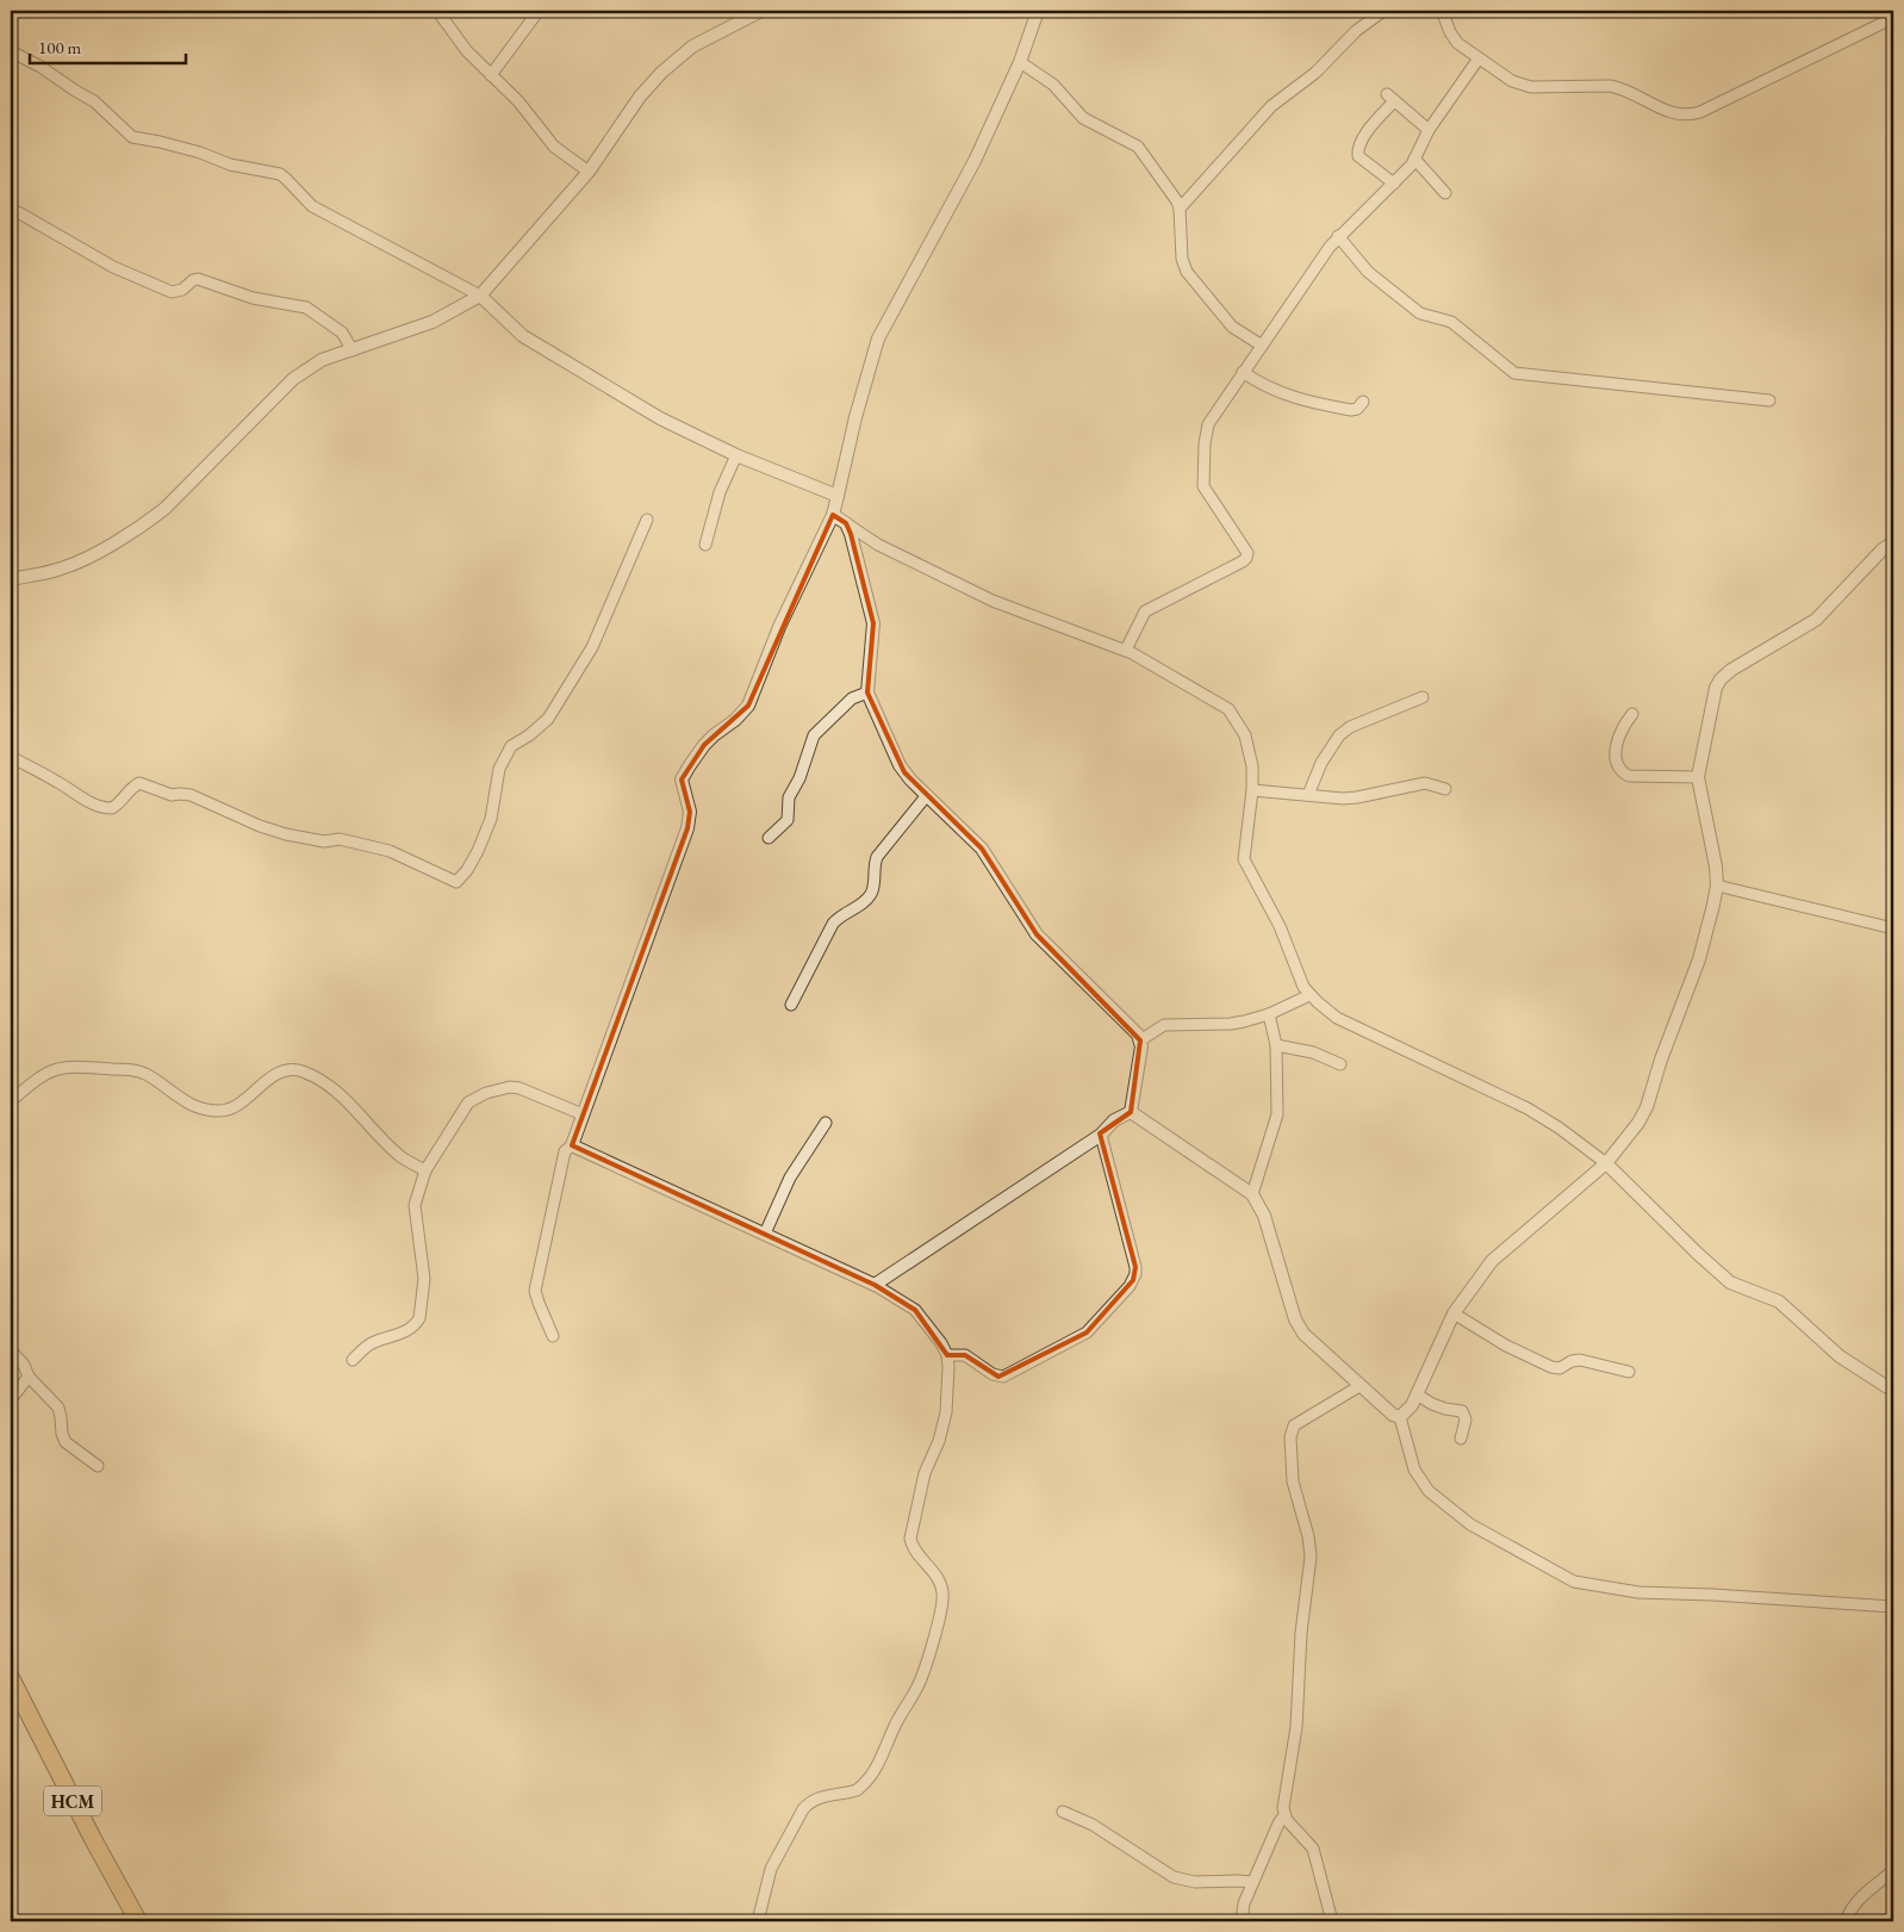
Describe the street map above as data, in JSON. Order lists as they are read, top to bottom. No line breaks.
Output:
{"streets":{"highway":["HCM"]},"scale_bar":"100 m"}
